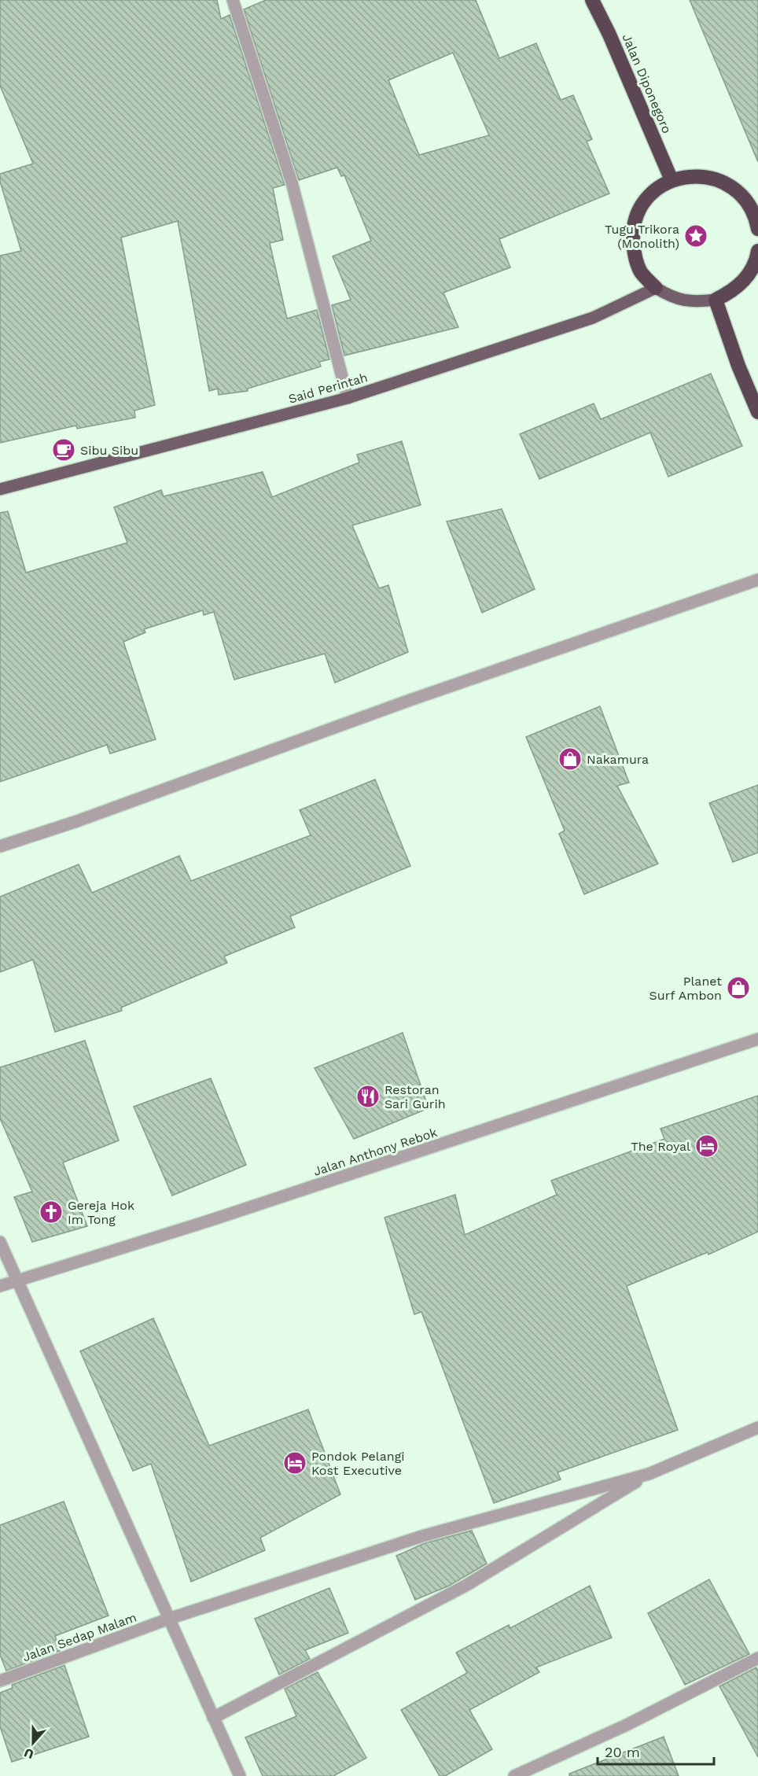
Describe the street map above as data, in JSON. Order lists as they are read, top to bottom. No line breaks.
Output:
{"streets":{"highway":["Jalan Diponegoro"],"main road":["Said Perintah"],"street":["Jalan Anthony Rebok","Jalan Sedap Malam"]},"places":{"place":["Tugu Trikora (Monolith)"],"cafe":["Sibu Sibu"],"shop":["Nakamura","Planet Surf Ambon"],"restaurant":["Restoran Sari Gurih"],"hotel":["The Royal","Pondok Pelangi Kost Executive"],"church":["Gereja Hok Im Tong"]},"scale_bar":"20 m","north":"bottom"}
